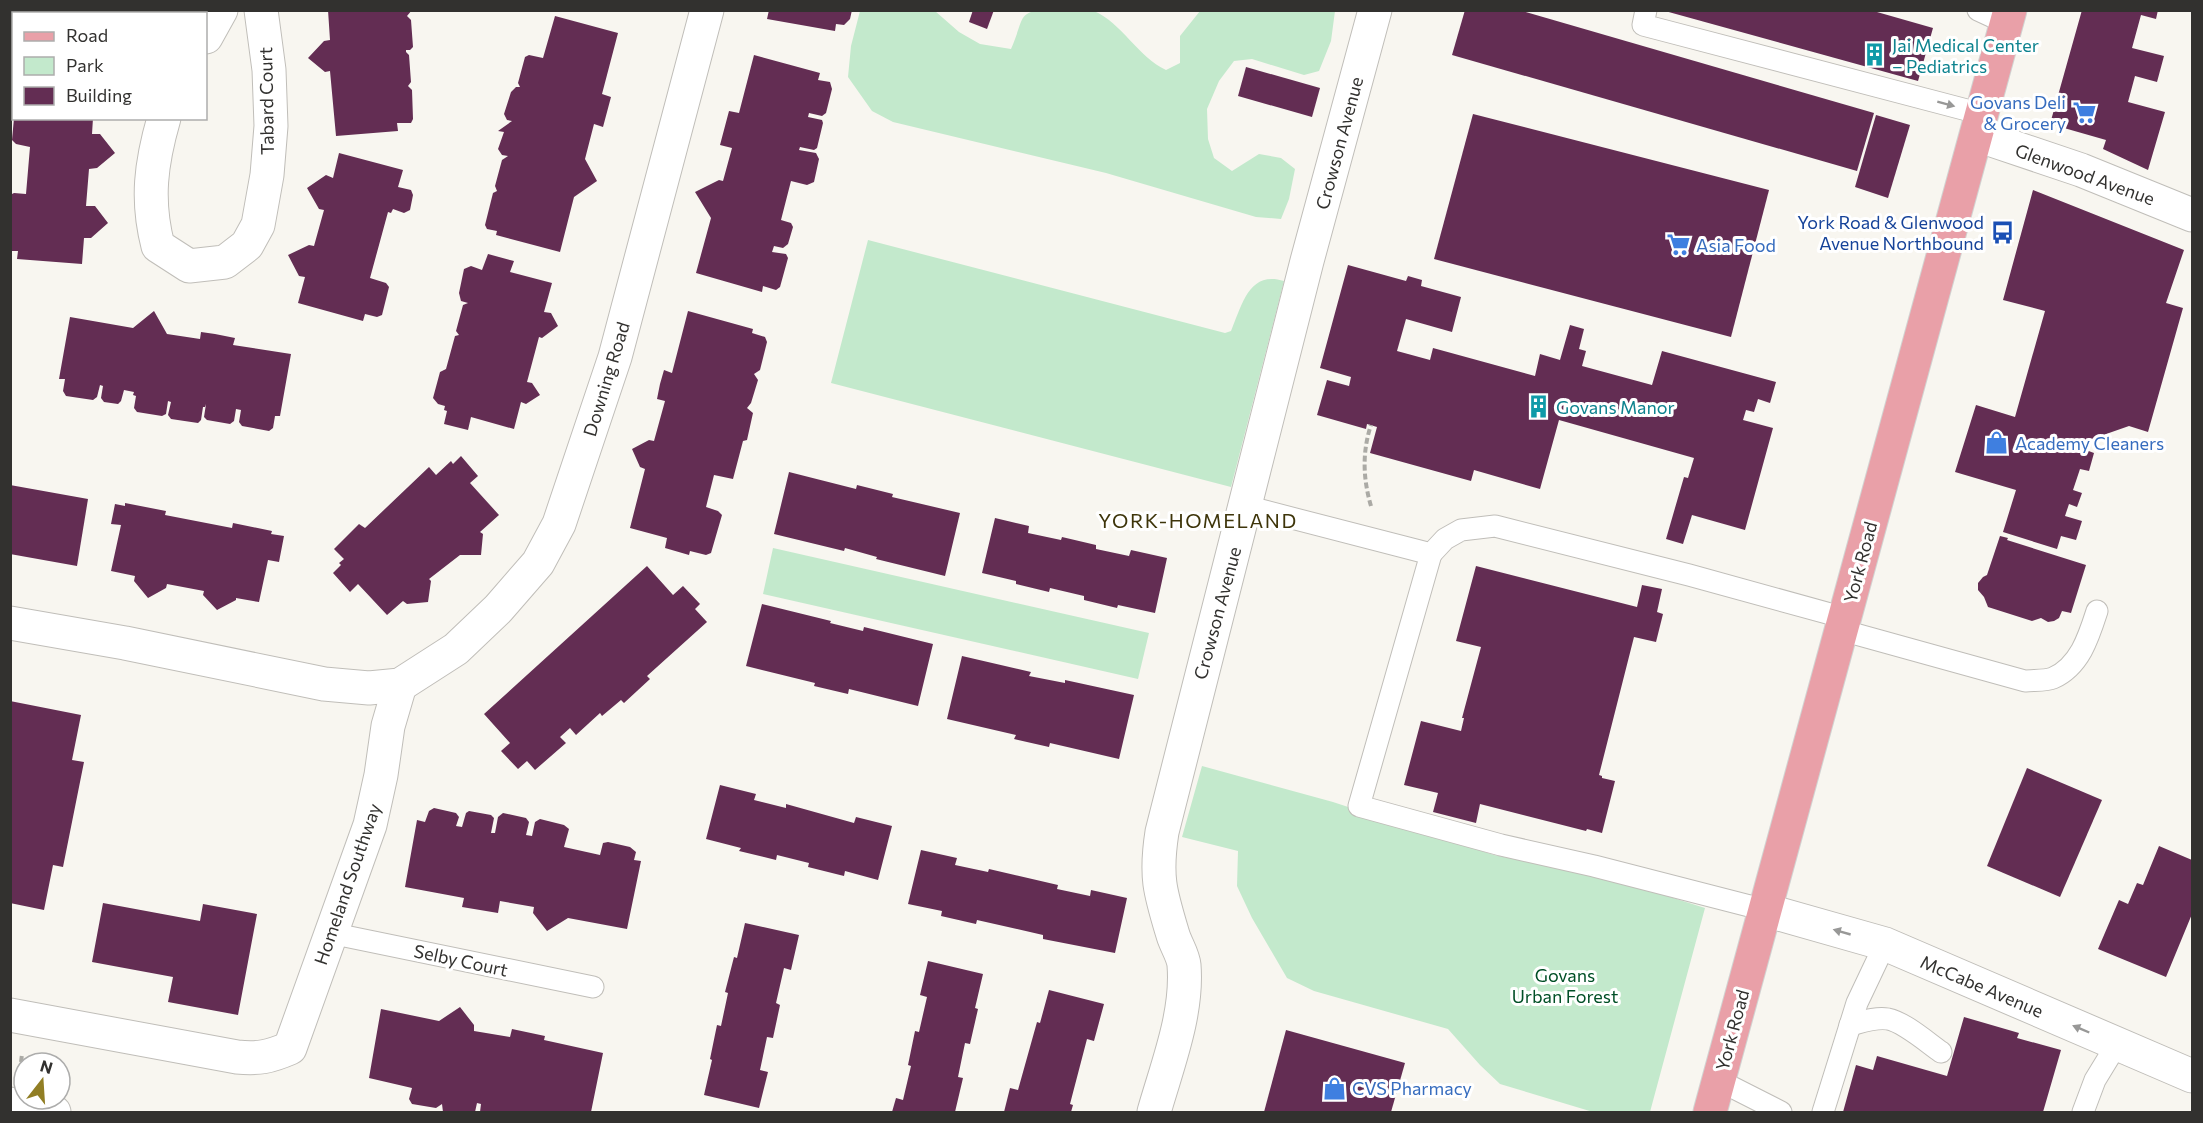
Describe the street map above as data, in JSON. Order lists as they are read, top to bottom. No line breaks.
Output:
{"streets":{"main road":["York Road"],"street":["Tabard Court","Crowson Avenue","Glenwood Avenue","Downing Road","Homeland Southway","McCabe Avenue"],"lane":["Selby Court"]},"crossings":[["Glenwood Avenue","York Road"],["Downing Road","Homeland Southway"],["York Road","McCabe Avenue"],["Homeland Southway","Selby Court"]],"one_way":["McCabe Avenue"],"districts":["YORK-HOMELAND"],"parks":["Govans Urban Forest"],"places":{"building":["Jai Medical Center – Pediatrics","Govans Manor"],"supermarket":["Govans Deli & Grocery","Asia Food"],"bus stop":["York Road & Glenwood Avenue Northbound"],"shop":["Academy Cleaners","CVS Pharmacy"]},"legend":["Road","Park","Building"],"north":"top"}
